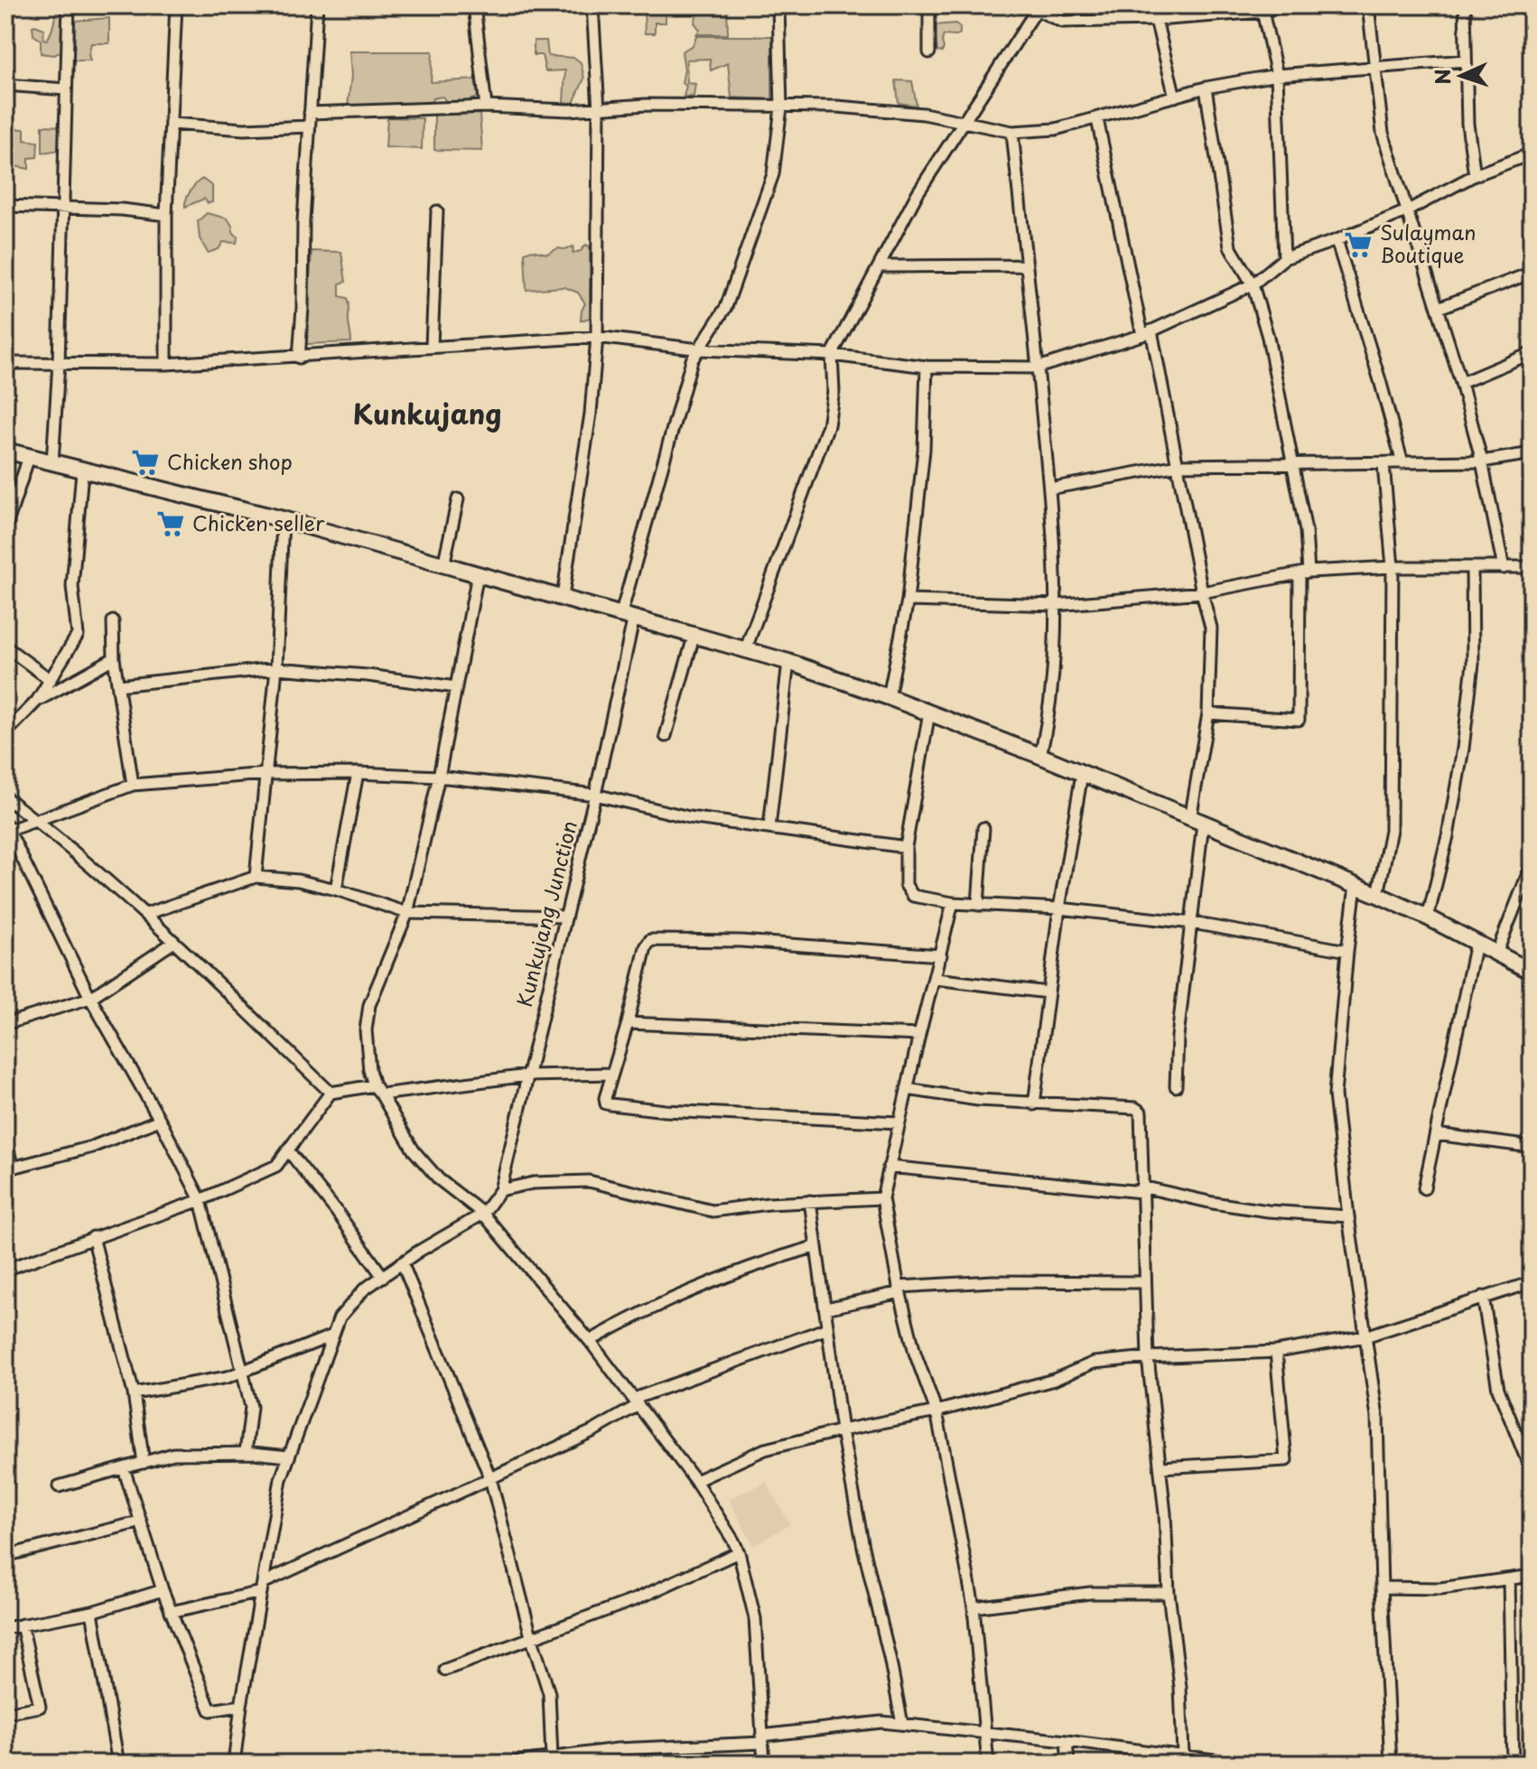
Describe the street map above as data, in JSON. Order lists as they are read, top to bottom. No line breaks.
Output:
{"streets":{"street":["Kunkujang Junction"]},"districts":["Kunkujang"],"places":{"supermarket":["Sulayman Boutique","Chicken shop","Chicken seller"]},"north":"left"}
